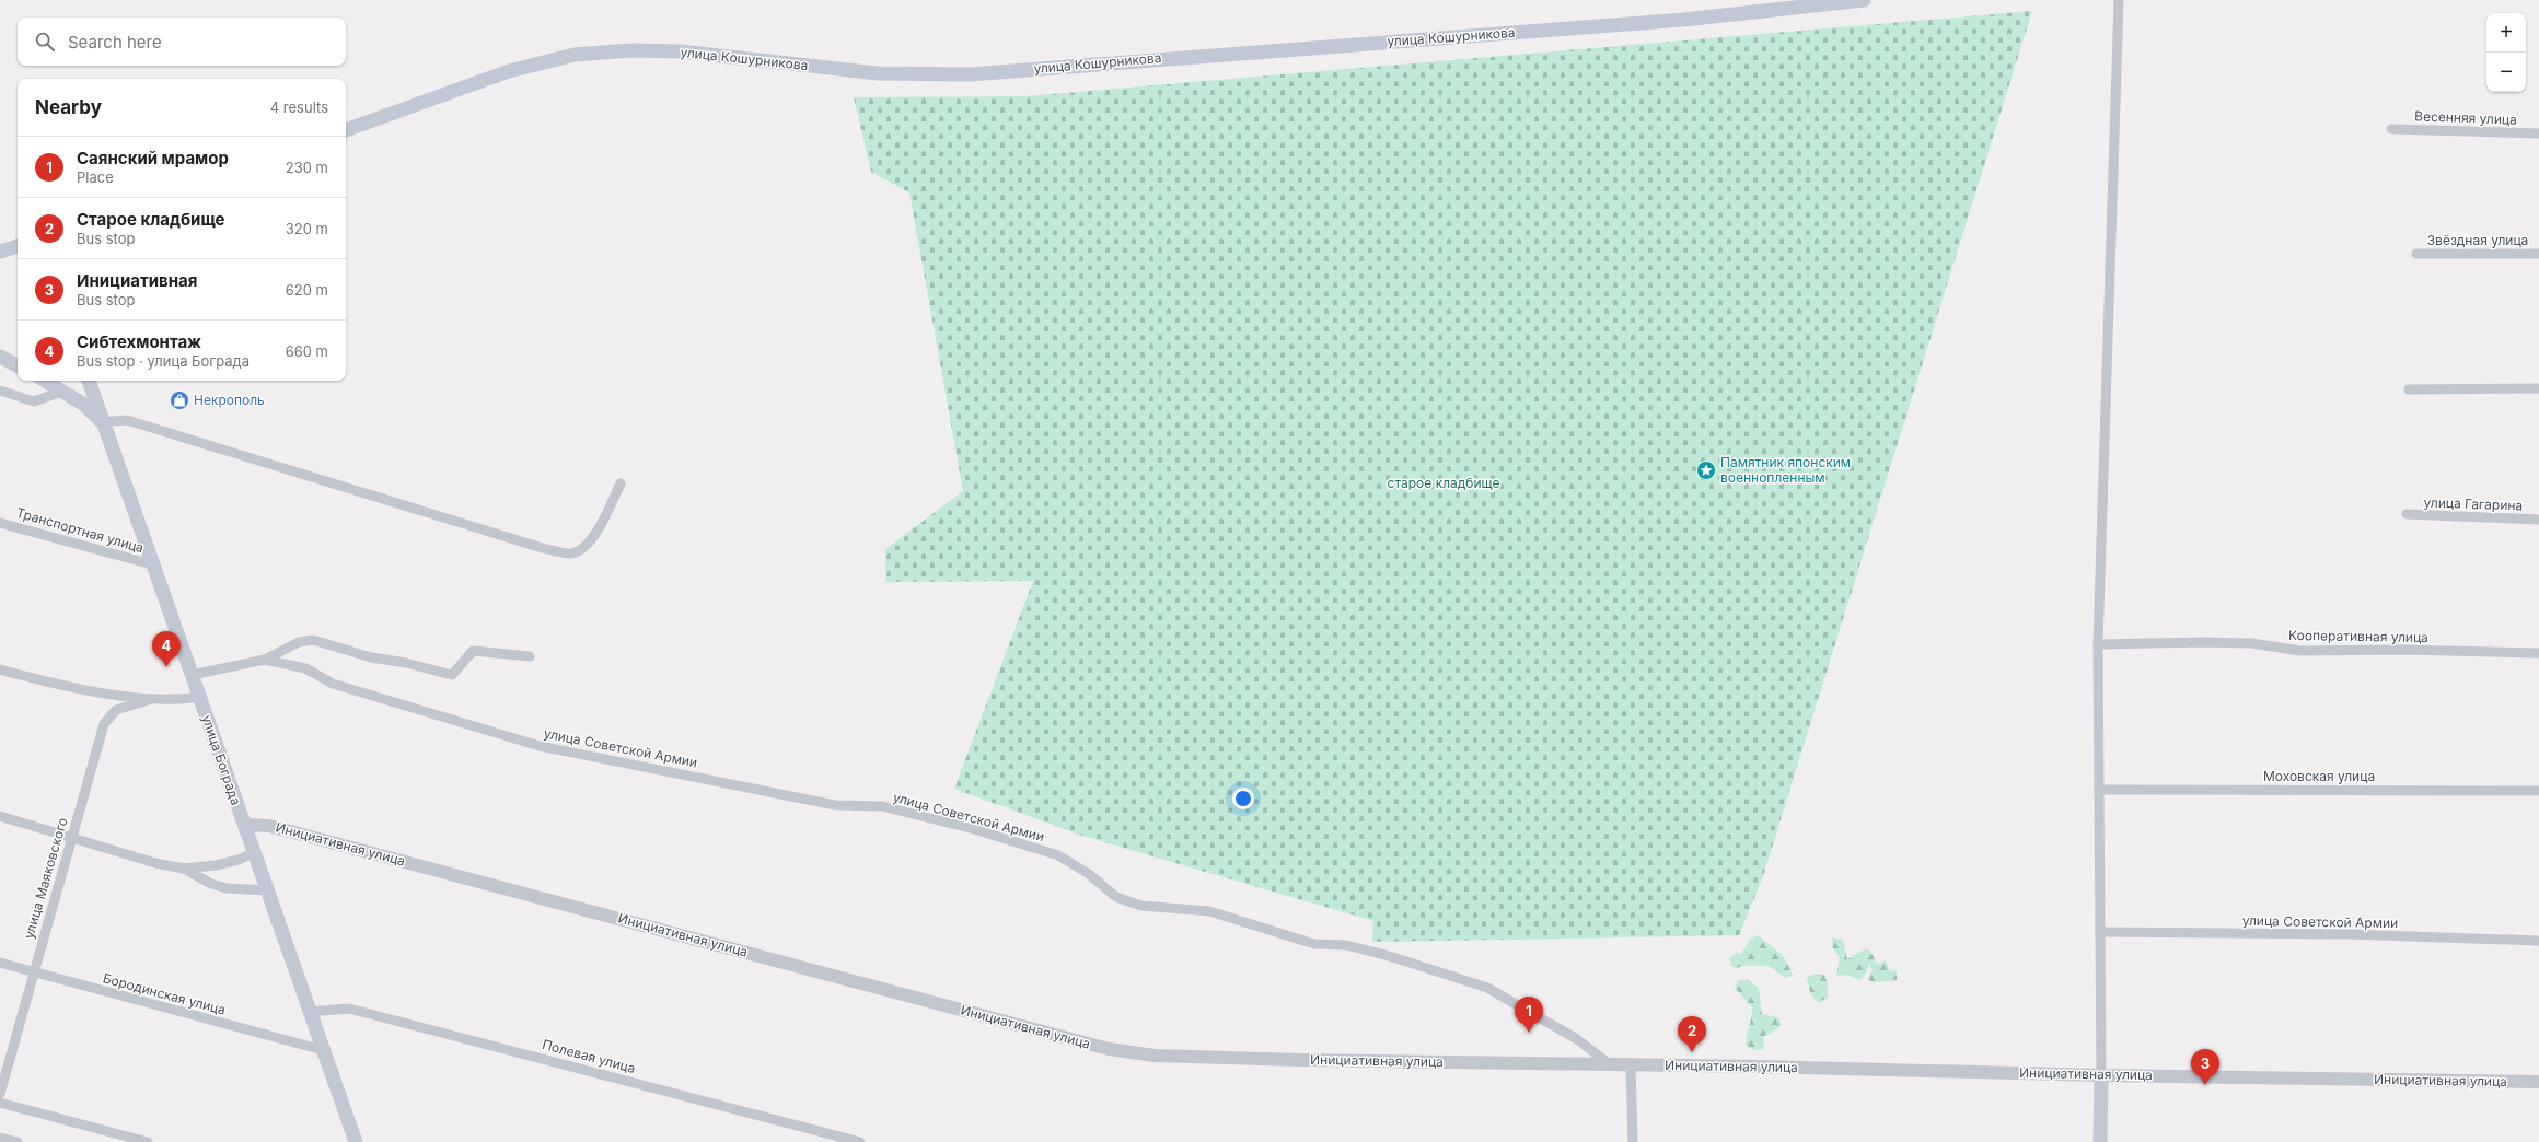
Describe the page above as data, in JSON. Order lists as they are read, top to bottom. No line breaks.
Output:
{"streets":{"main road":["улица Кошурникова","улица Бограда"],"street":["Весенняя улица","Звёздная улица","улица Гагарина","Транспортная улица","Кооперативная улица","улица Советской Армии","Моховская улица","Инициативная улица","улица Маяковского","Бородинская улица","Полевая улица"]},"crossings":[["Транспортная улица","улица Бограда"],["улица Советской Армии","улица Бограда"],["улица Советской Армии","Инициативная улица"],["улица Бограда","Инициативная улица"],["улица Бограда","Бородинская улица"],["улица Бограда","Полевая улица"],["улица Маяковского","Бородинская улица"]],"parks":["старое кладбище"],"places":{"shop":["Некрополь"],"place":["Памятник японским военнопленным"]},"page":{"map_buttons":["+","−"],"search":"Search here","heading":["Nearby","4 results"],"list":[{"mark":"1","name":"Саянский мрамор","note":"Place","value":"230 m"},{"mark":"2","name":"Старое кладбище","note":"Bus stop","value":"320 m"},{"mark":"3","name":"Инициативная","note":"Bus stop","value":"620 m"},{"mark":"4","name":"Сибтехмонтаж","note":"Bus stop · улица Бограда","value":"660 m"}],"pins":["4","1","2","3"]}}
